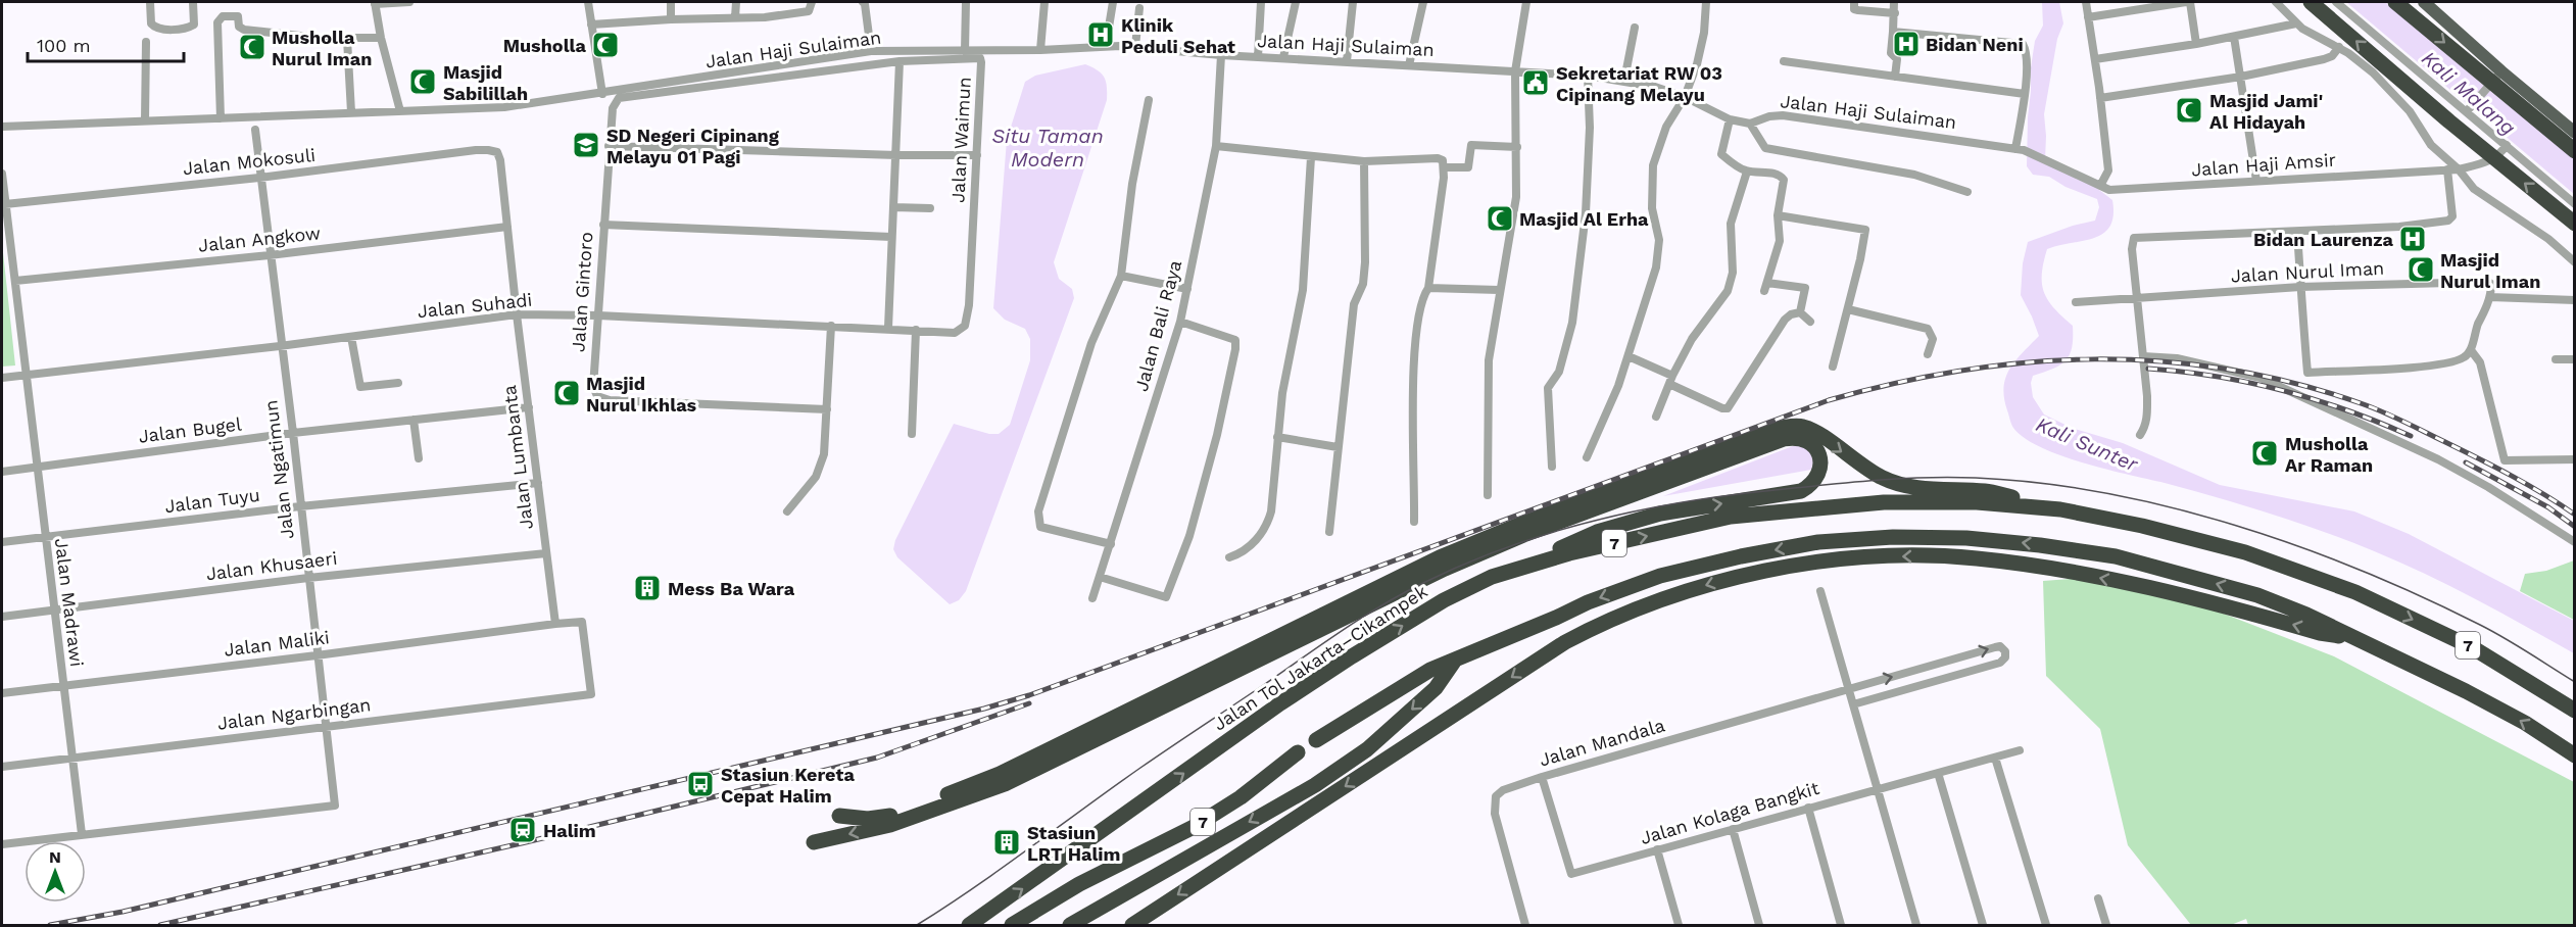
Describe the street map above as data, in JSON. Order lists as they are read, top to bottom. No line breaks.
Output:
{"streets":{"highway":["7","Jalan Tol Jakarta–Cikampek"],"street":["Jalan Haji Sulaiman","Jalan Waimun","Jalan Mokosuli","Jalan Haji Amsir","Jalan Angkow","Jalan Nurul Iman","Jalan Gintoro","Jalan Suhadi","Jalan Bali Raya","Jalan Bugel","Jalan Lumbanta","Jalan Ngatimun","Jalan Tuyu","Jalan Khusaeri","Jalan Madrawi","Jalan Maliki","Jalan Ngarbingan","Jalan Mandala","Jalan Kolaga Bangkit"]},"crossings":[["Jalan Haji Sulaiman","Jalan Haji Amsir"],["Jalan Haji Sulaiman","Jalan Bali Raya"],["Jalan Waimun","Jalan Gintoro"],["Jalan Waimun","Jalan Suhadi"],["Jalan Mokosuli","Jalan Lumbanta"],["Jalan Mokosuli","Jalan Ngatimun"],["Jalan Mokosuli","Jalan Madrawi"],["Jalan Angkow","Jalan Lumbanta"],["Jalan Angkow","Jalan Ngatimun"],["Jalan Angkow","Jalan Madrawi"],["Jalan Gintoro","Jalan Suhadi"],["Jalan Suhadi","Jalan Lumbanta"],["Jalan Suhadi","Jalan Ngatimun"],["Jalan Suhadi","Jalan Madrawi"],["Jalan Bugel","Jalan Lumbanta"],["Jalan Bugel","Jalan Ngatimun"],["Jalan Bugel","Jalan Madrawi"],["Jalan Lumbanta","Jalan Tuyu"],["Jalan Lumbanta","Jalan Khusaeri"],["Jalan Lumbanta","Jalan Maliki"],["Jalan Lumbanta","Jalan Ngarbingan"],["Jalan Ngatimun","Jalan Tuyu"],["Jalan Ngatimun","Jalan Khusaeri"],["Jalan Ngatimun","Jalan Madrawi"],["Jalan Ngatimun","Jalan Maliki"],["Jalan Ngatimun","Jalan Ngarbingan"],["Jalan Tuyu","Jalan Madrawi"],["Jalan Khusaeri","Jalan Madrawi"],["Jalan Madrawi","Jalan Maliki"],["Jalan Madrawi","Jalan Ngarbingan"],["Jalan Maliki","Jalan Ngarbingan"],["Jalan Mandala","Jalan Kolaga Bangkit"]],"water":["Kali Malang","Situ Taman Modern","Kali Sunter"],"places":{"hospital":["Klinik Peduli Sehat","Bidan Neni","Bidan Laurenza"],"mosque":["Musholla","Musholla Nurul Iman","Masjid Sabilillah","Masjid Jami' Al Hidayah","Masjid Al Erha","Masjid Nurul Iman","Masjid Nurul Ikhlas","Musholla Ar Raman"],"public building":["Sekretariat RW 03 Cipinang Melayu"],"school or university":["SD Negeri Cipinang Melayu 01 Pagi"],"building":["Mess Ba Wara","Stasiun LRT Halim"],"bus stop":["Stasiun Kereta Cepat Halim"],"station":["Halim"]},"scale_bar":"100 m","north":"top"}
